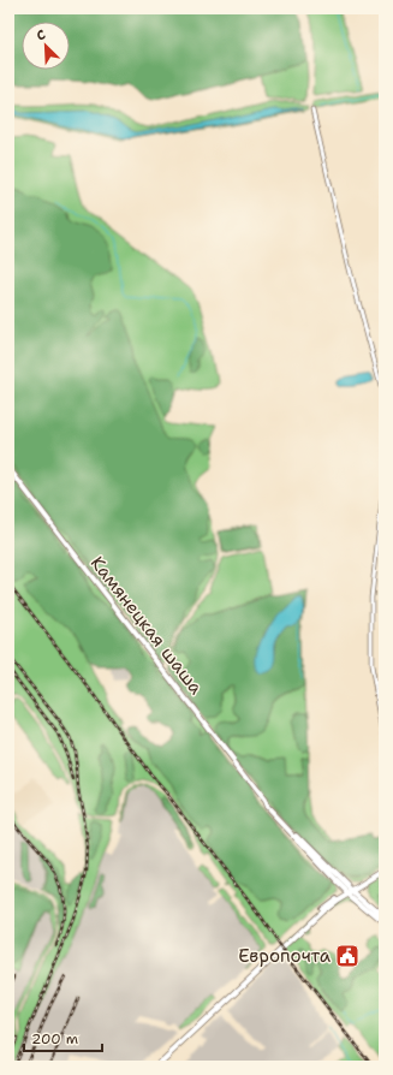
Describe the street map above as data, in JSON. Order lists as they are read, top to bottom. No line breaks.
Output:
{"streets":{"main road":["Камянецкая шаша"]},"places":{"public building":["Европочта"]},"scale_bar":"200 m","north":"top left"}
